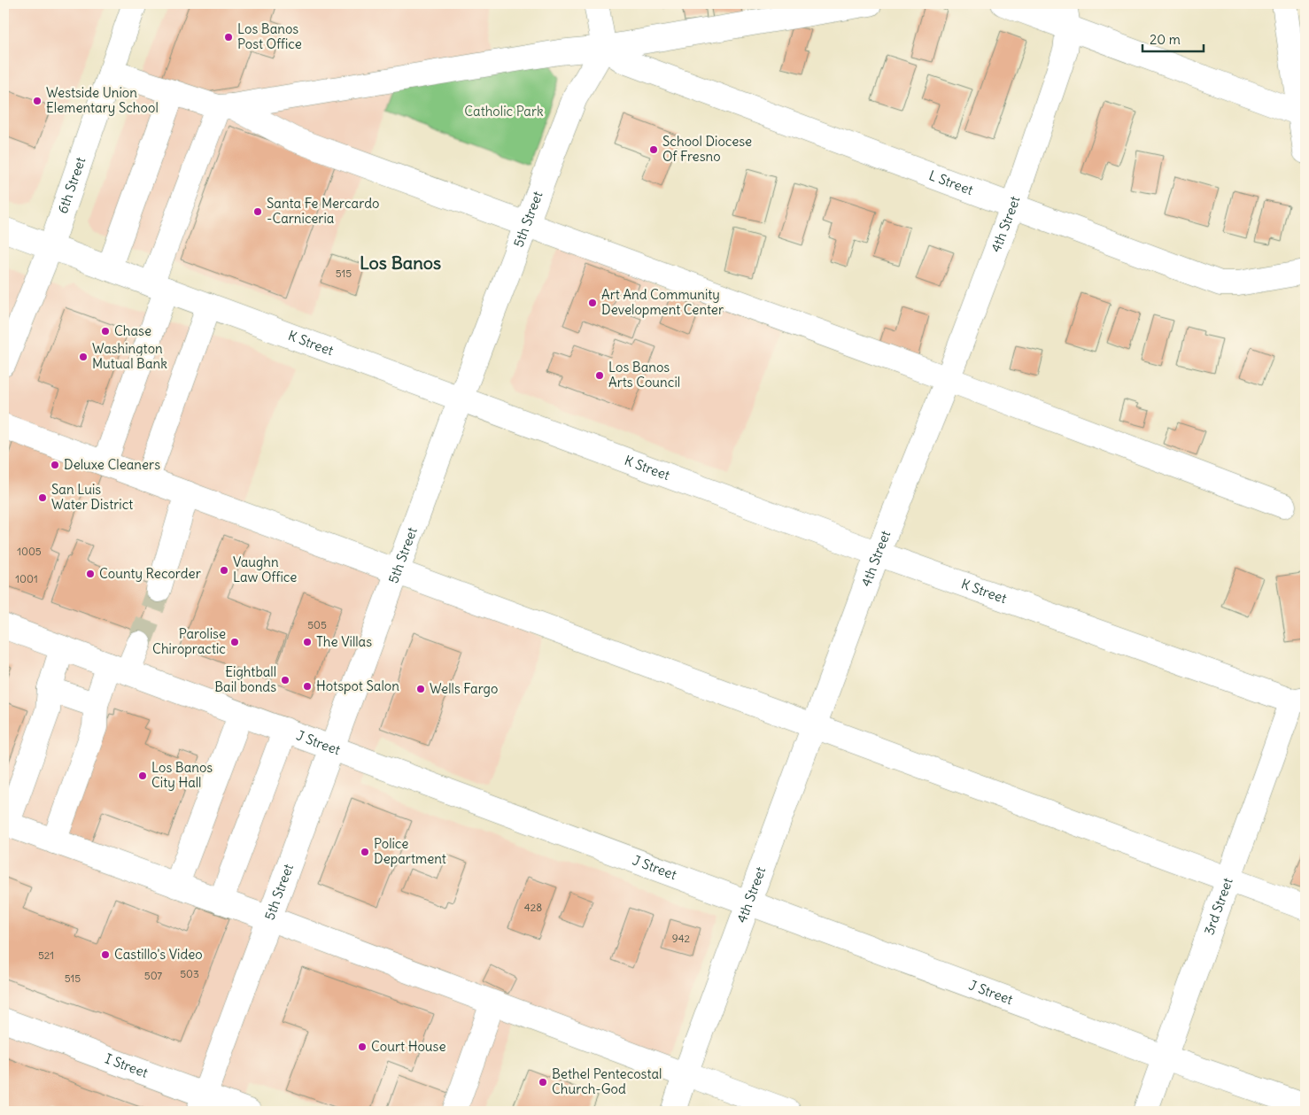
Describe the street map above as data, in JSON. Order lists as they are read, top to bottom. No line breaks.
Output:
{"streets":{"street":["L Street","6th Street","5th Street","4th Street","K Street","J Street","3rd Street","I Street"]},"crossings":[["L Street","5th Street"],["L Street","4th Street"],["6th Street","K Street"],["5th Street","K Street"],["5th Street","J Street"],["5th Street","I Street"],["4th Street","K Street"],["4th Street","J Street"],["K Street","3rd Street"],["J Street","3rd Street"]],"districts":["Los Banos"],"parks":["Catholic Park"],"places":["Los Banos Post Office","Westside Union Elementary School","School Diocese Of Fresno","Santa Fe Mercardo -Carniceria","Art And Community Development Center","Chase","Washington Mutual Bank","Los Banos Arts Council","Deluxe Cleaners","San Luis Water District","Vaughn Law Office","County Recorder","Parolise Chiropractic","The Villas","Eightball Bail bonds","Hotspot Salon","Wells Fargo","Los Banos City Hall","Police Department","Castillo's Video","Court House","Bethel Pentecostal Church-God"],"house_numbers":["515","1005","1001","505","428","942","521","503","507","515"],"scale_bar":"20 m"}
